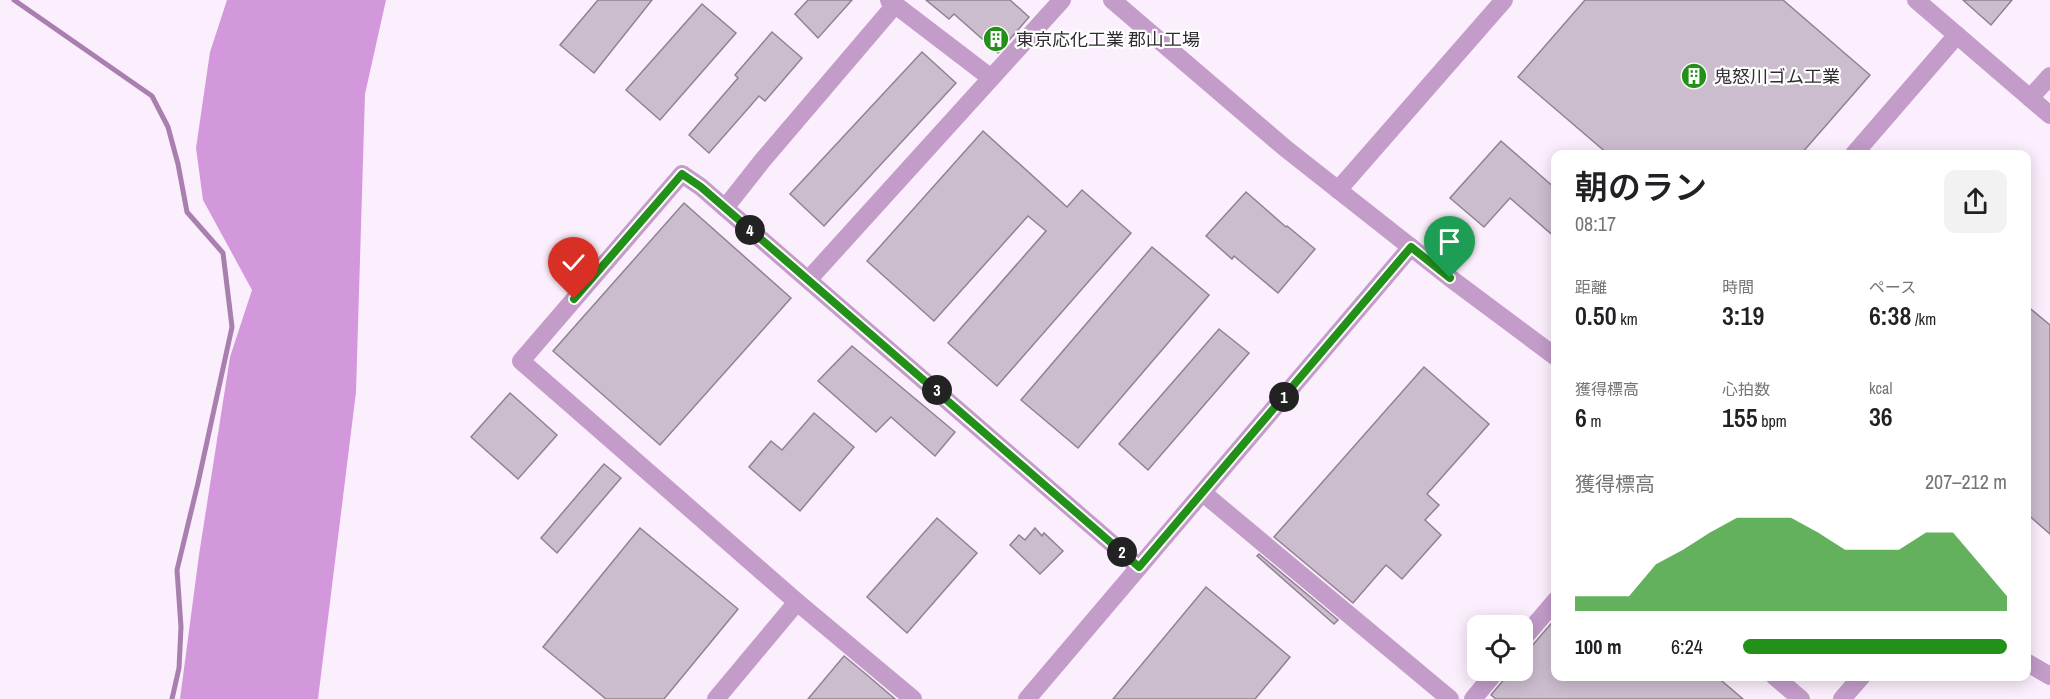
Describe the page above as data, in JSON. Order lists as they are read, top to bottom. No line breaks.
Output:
{"places":{"building":["東京応化工業 郡山工場","鬼怒川ゴム工業"]},"page":{"heading":["朝のラン","08:17"],"pins":["4","3","1","2"],"stats":[["距離","0.50 km"],["時間","3:19"],["ペース","6:38 /km"],["獲得標高","6 m"],["心拍数","155 bpm"],["kcal","36"]],"chart":["獲得標高","207–212 m"],"list":[{"name":"100 m","note":"6:24"}]}}
